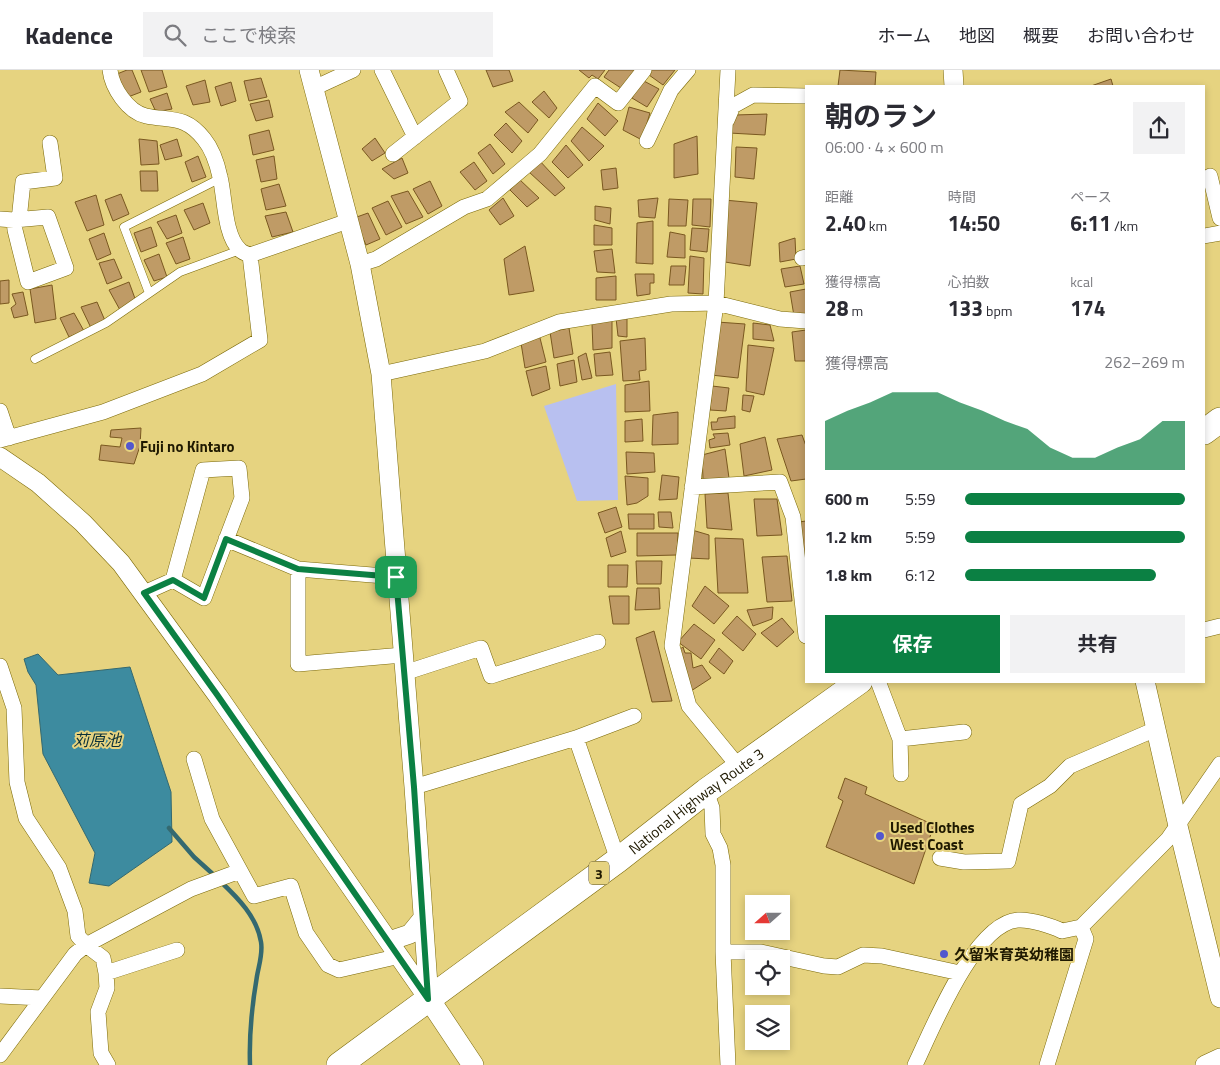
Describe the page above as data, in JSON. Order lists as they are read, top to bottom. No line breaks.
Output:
{"streets":{"highway":["National Highway Route 3","3"]},"water":["苅原池"],"places":["Fuji no Kintaro","Used Clothes West Coast","久留米育英幼稚園"],"north":"left","page":{"header":"Kadence","search":"ここで検索","nav":["ホーム","地図","概要","お問い合わせ"],"heading":["朝のラン","06:00 · 4 × 600 m"],"stats":[["距離","2.40 km"],["時間","14:50"],["ペース","6:11 /km"],["獲得標高","28 m"],["心拍数","133 bpm"],["kcal","174"]],"chart":["獲得標高","262–269 m"],"list":[{"name":"600 m","note":"5:59"},{"name":"1.2 km","note":"5:59"},{"name":"1.8 km","note":"6:12"}],"buttons":["保存","共有"]}}
